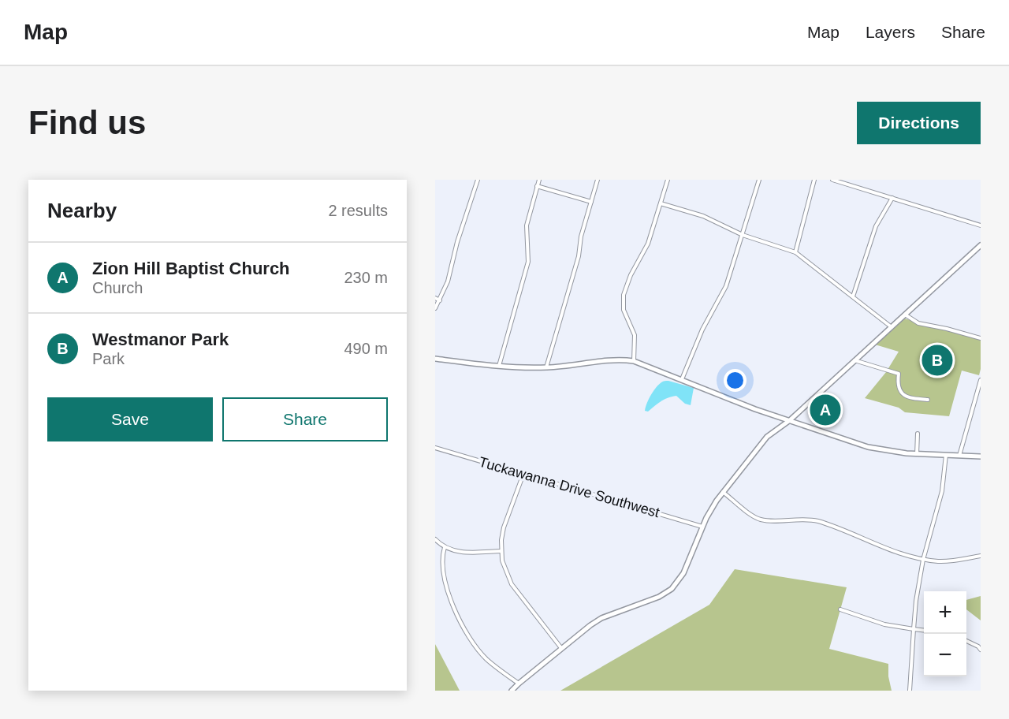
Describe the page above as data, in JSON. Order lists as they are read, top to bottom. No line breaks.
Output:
{"streets":{"street":["Tuckawanna Drive Southwest"]},"page":{"header":"Map","nav":["Map","Layers","Share"],"buttons":["Directions",["Save","Share"]],"title":"Find us","heading":["Nearby","2 results"],"list":[{"mark":"A","name":"Zion Hill Baptist Church","note":"Church","value":"230 m"},{"mark":"B","name":"Westmanor Park","note":"Park","value":"490 m"}],"pins":["B","A"],"map_buttons":["+","−"]}}
